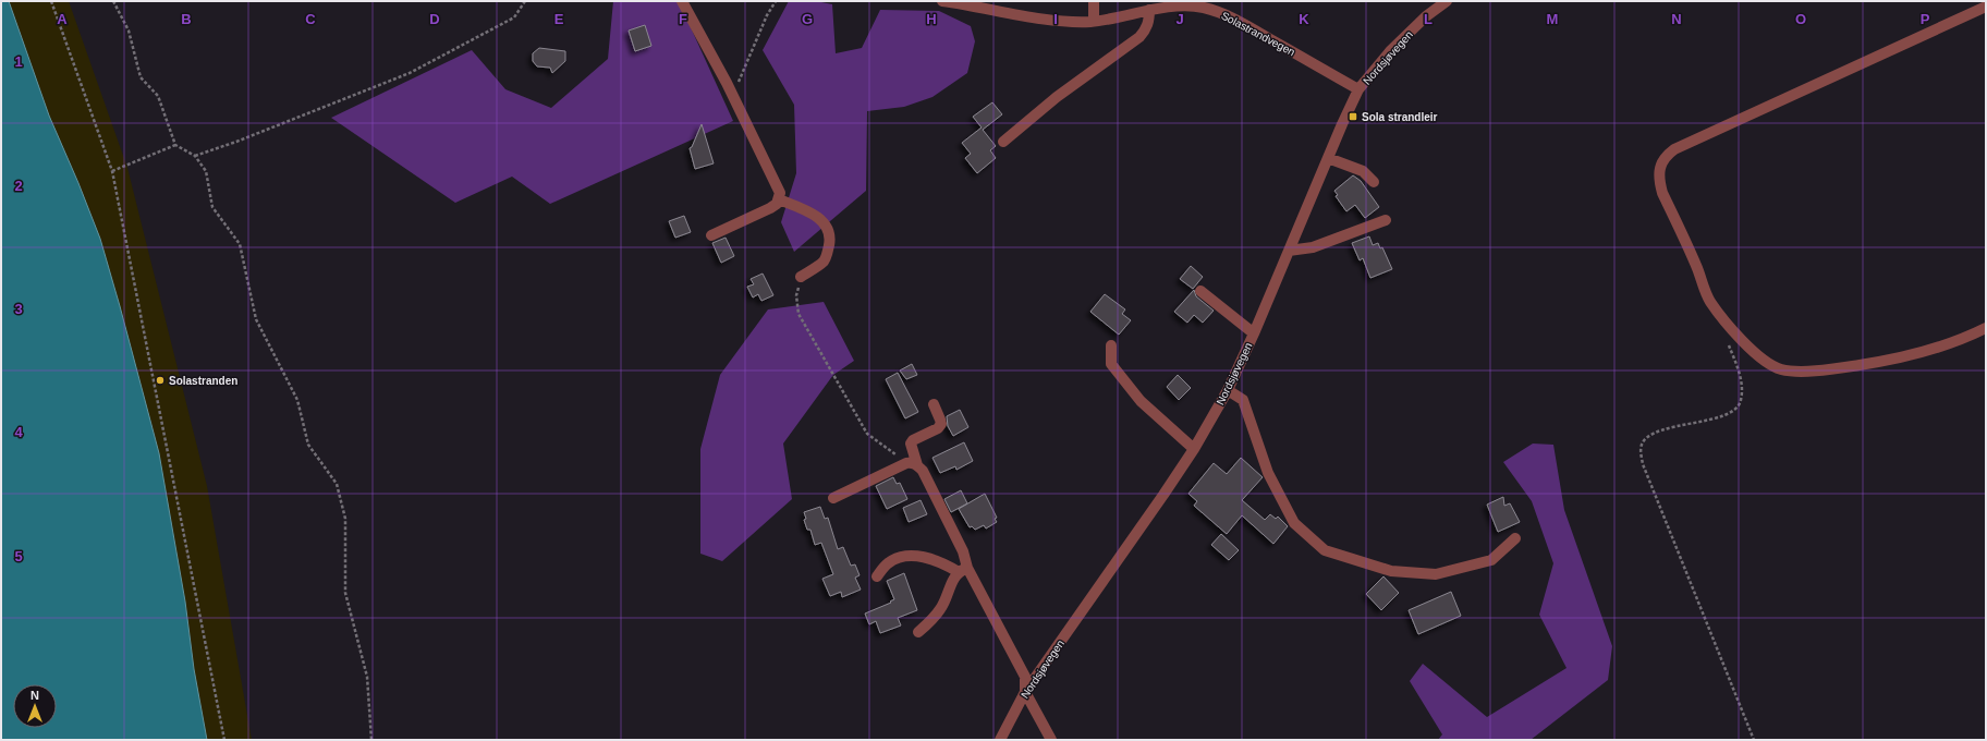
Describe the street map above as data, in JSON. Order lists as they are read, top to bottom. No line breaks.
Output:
{"streets":{"street":["Solastrandvegen","Nordsjøvegen"]},"crossings":[["Solastrandvegen","Nordsjøvegen"]],"places":{"transit":["Sola strandleir"],"other":["Solastranden"]},"north":"top","grid":{"columns":["A","B","C","D","E","F","G","H","I","J","K","L","M","N","O","P"],"rows":["1","2","3","4","5"]}}
